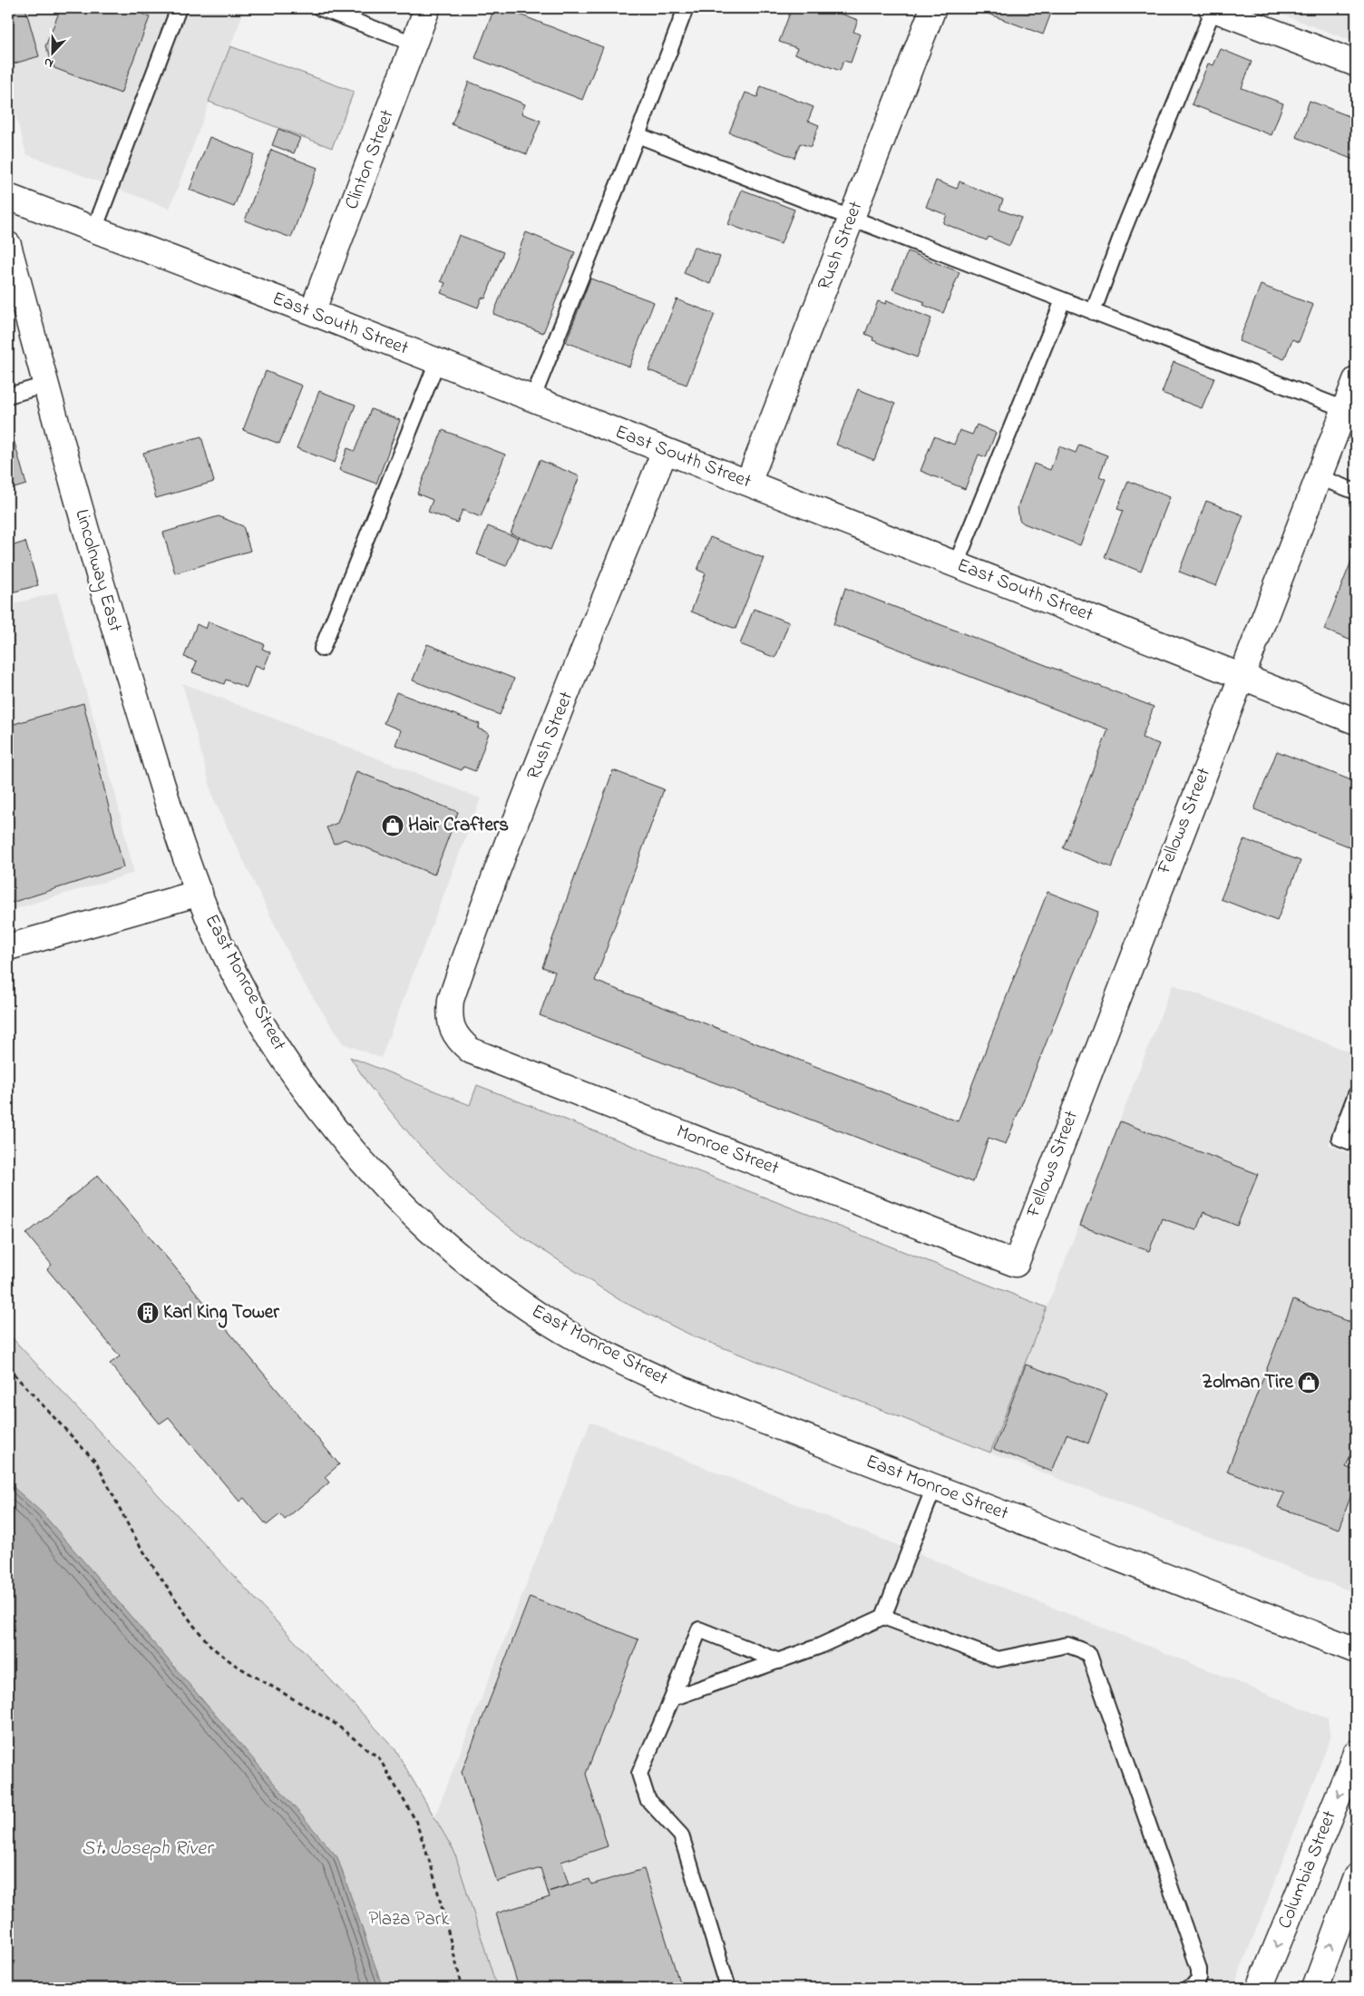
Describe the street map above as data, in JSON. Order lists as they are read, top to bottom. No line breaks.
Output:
{"streets":{"street":["Clinton Street","Rush Street","East South Street","Lincolnway East","Fellows Street","East Monroe Street","Monroe Street","Columbia Street"]},"crossings":[["Clinton Street","East South Street"],["Rush Street","East South Street"],["Rush Street","Monroe Street"],["East South Street","Fellows Street"],["Lincolnway East","East Monroe Street"],["Fellows Street","Monroe Street"]],"water":["St. Joseph River"],"parks":["Plaza Park"],"places":{"shop":["Hair Crafters","Zolman Tire"],"building":["Karl King Tower"]},"north":"bottom"}
